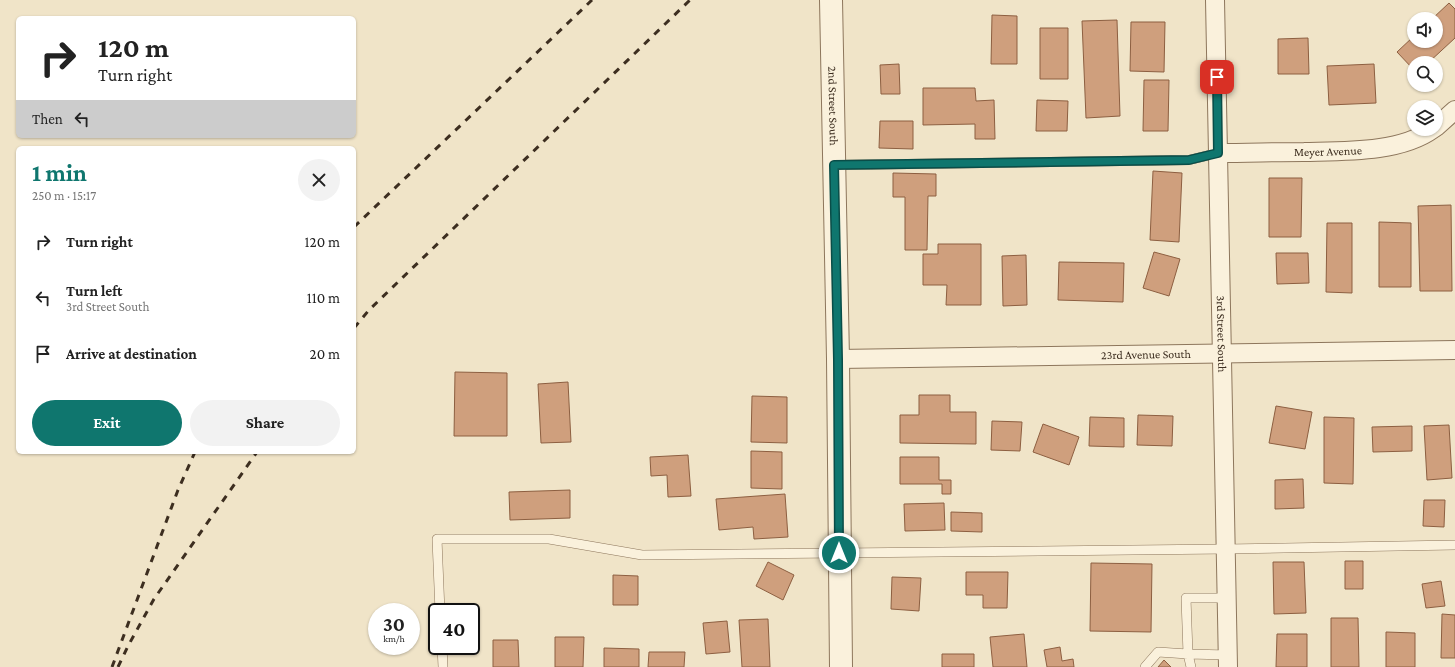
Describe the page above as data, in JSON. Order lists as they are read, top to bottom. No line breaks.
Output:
{"streets":{"street":["2nd Street South","Meyer Avenue","3rd Street South","23rd Avenue South"]},"crossings":[["2nd Street South","23rd Avenue South"],["Meyer Avenue","3rd Street South"],["3rd Street South","23rd Avenue South"]],"page":{"turn":["120 m","Turn right"],"then":"Then","heading":["1 min","250 m · 15:17"],"list":[{"name":"Turn right","value":"120 m"},{"name":"Turn left","note":"3rd Street South","value":"110 m"},{"name":"Arrive at destination","value":"20 m"}],"buttons":["Exit","Share"],"speed":"30 km/h","limit":"40"}}
